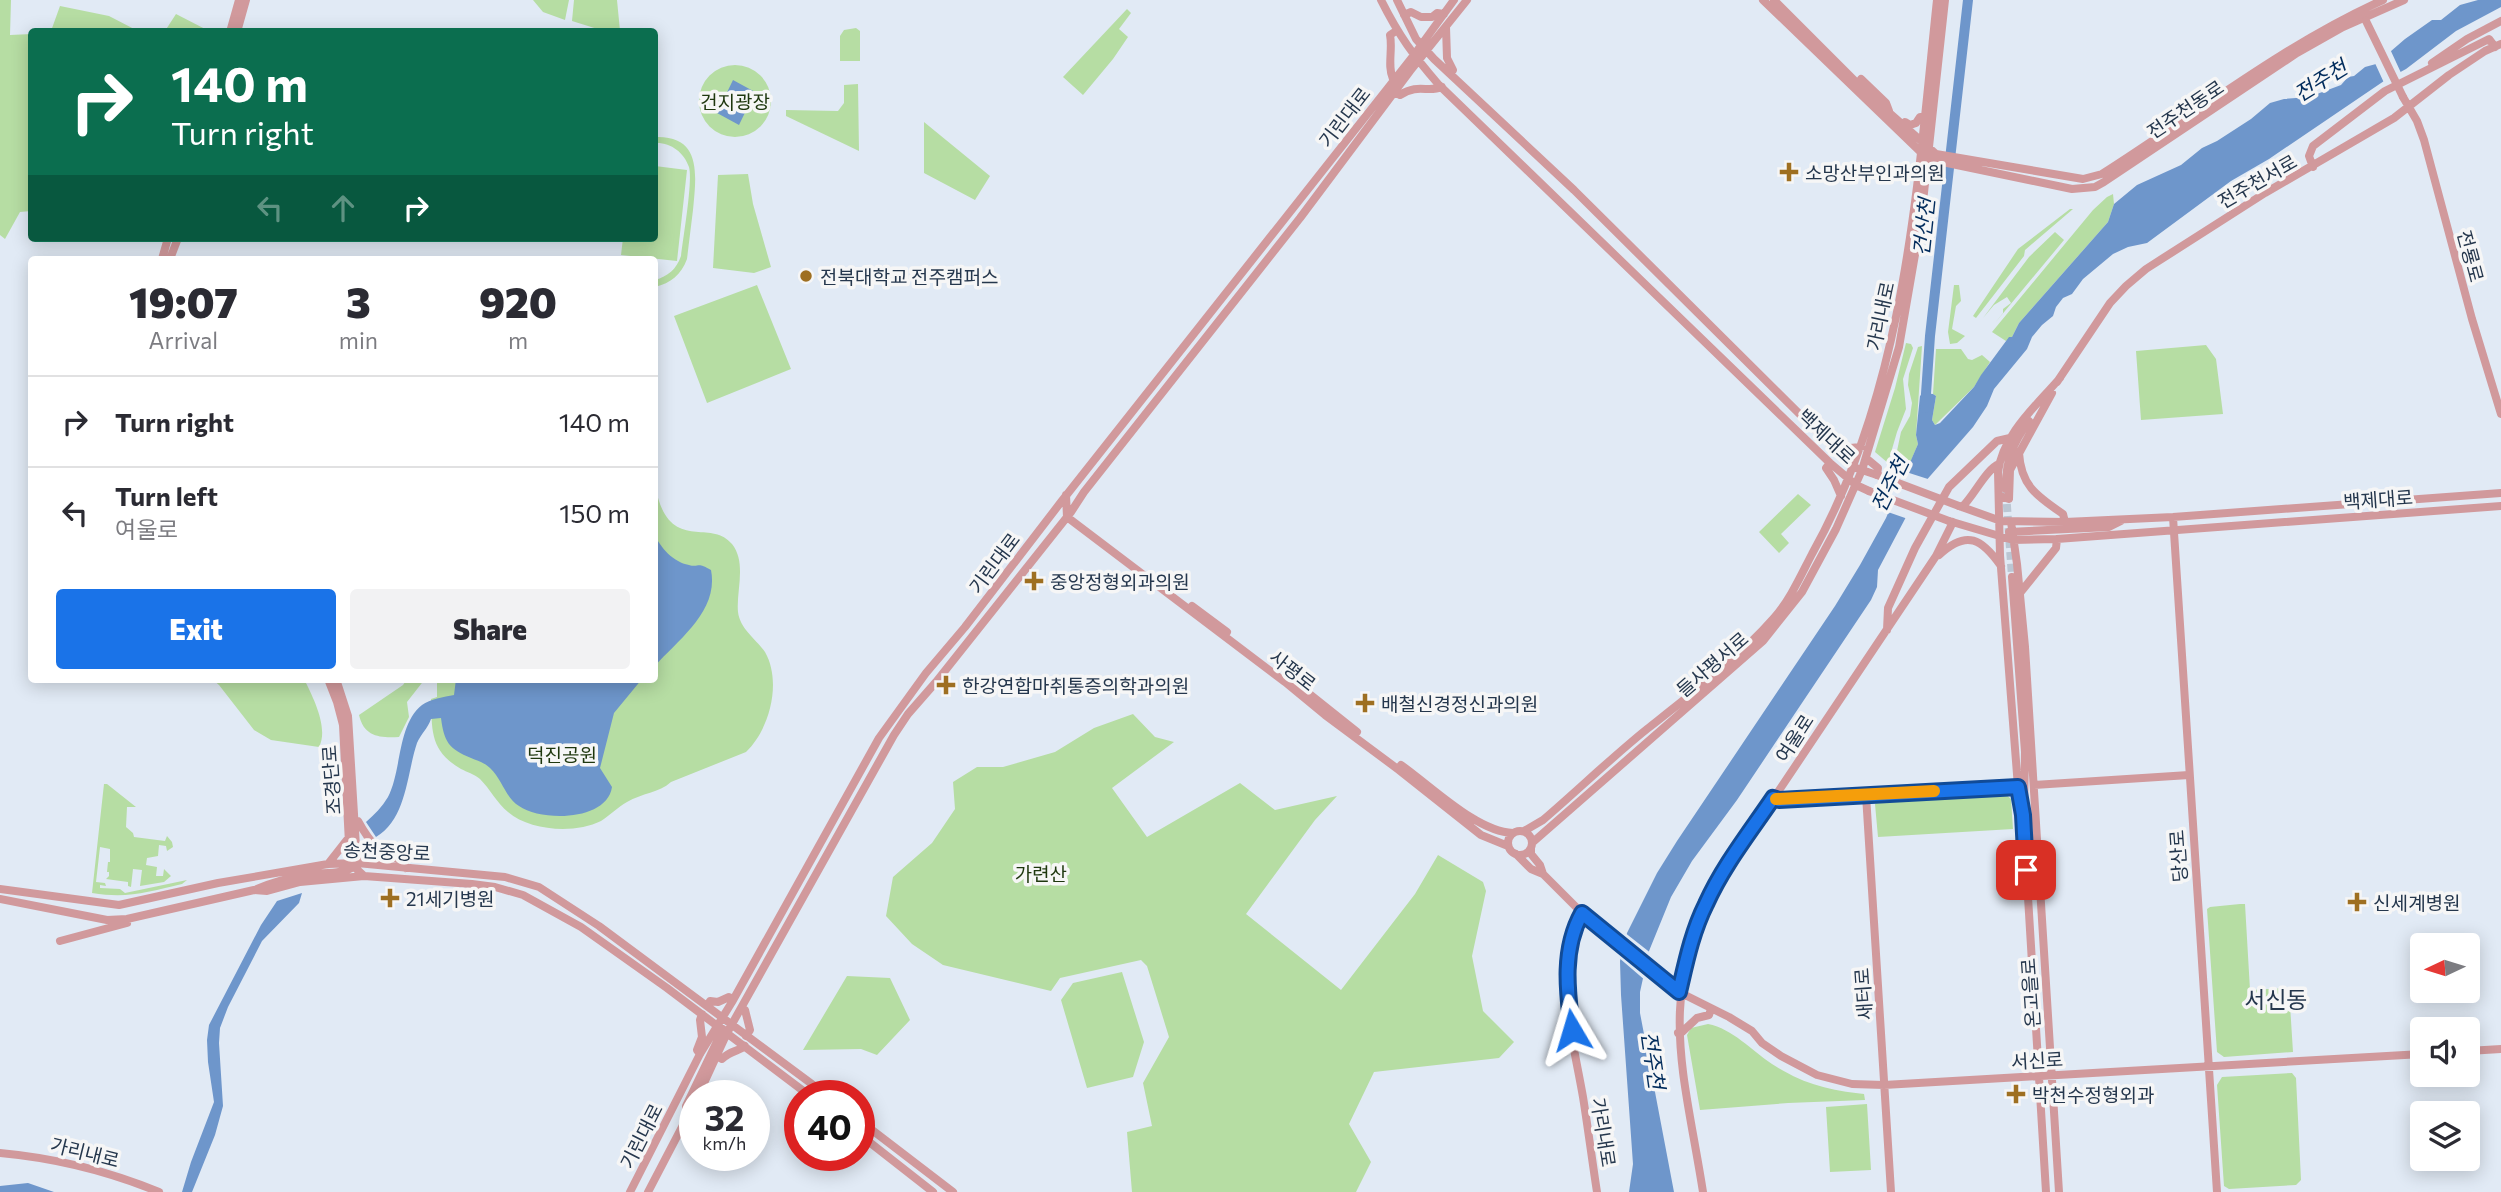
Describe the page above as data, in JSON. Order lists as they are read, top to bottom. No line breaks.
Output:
{"streets":{"street":["전주천동로","기린대로","전주천서로","전룡로","가리내로","백제대로","들사평서로","사평로","여울로","조경단로","송천중앙로","당산로","온고을로","새터로","서신로"]},"crossings":[["전주천동로","전룡로"],["전주천동로","가리내로"],["기린대로","백제대로"],["기린대로","사평로"],["기린대로","송천중앙로"],["전주천서로","전룡로"],["전주천서로","온고을로"],["가리내로","백제대로"],["가리내로","들사평서로"],["가리내로","사평로"],["백제대로","들사평서로"],["백제대로","여울로"],["백제대로","당산로"],["백제대로","온고을로"],["들사평서로","사평로"],["사평로","서신로"],["여울로","서신로"],["조경단로","송천중앙로"],["당산로","서신로"],["온고을로","서신로"],["새터로","서신로"]],"districts":["서신동"],"water":["전주천","건산천"],"parks":["건지광장","덕진공원","가련산"],"places":{"health":["소망산부인과의원","중앙정형외과의원","한강연합마취통증의학과의원","배철신경정신과의원","21세기병원","신세계병원","박천수정형외과"],"other":["전북대학교 전주캠퍼스"]},"north":"left","page":{"turn":["140 m","Turn right"],"eta":["19:07","Arrival","3","min","920","m"],"list":[{"name":"Turn right","value":"140 m"},{"name":"Turn left","note":"여울로","value":"150 m"}],"buttons":["Exit","Share"],"speed":"32 km/h","limit":"40"}}
